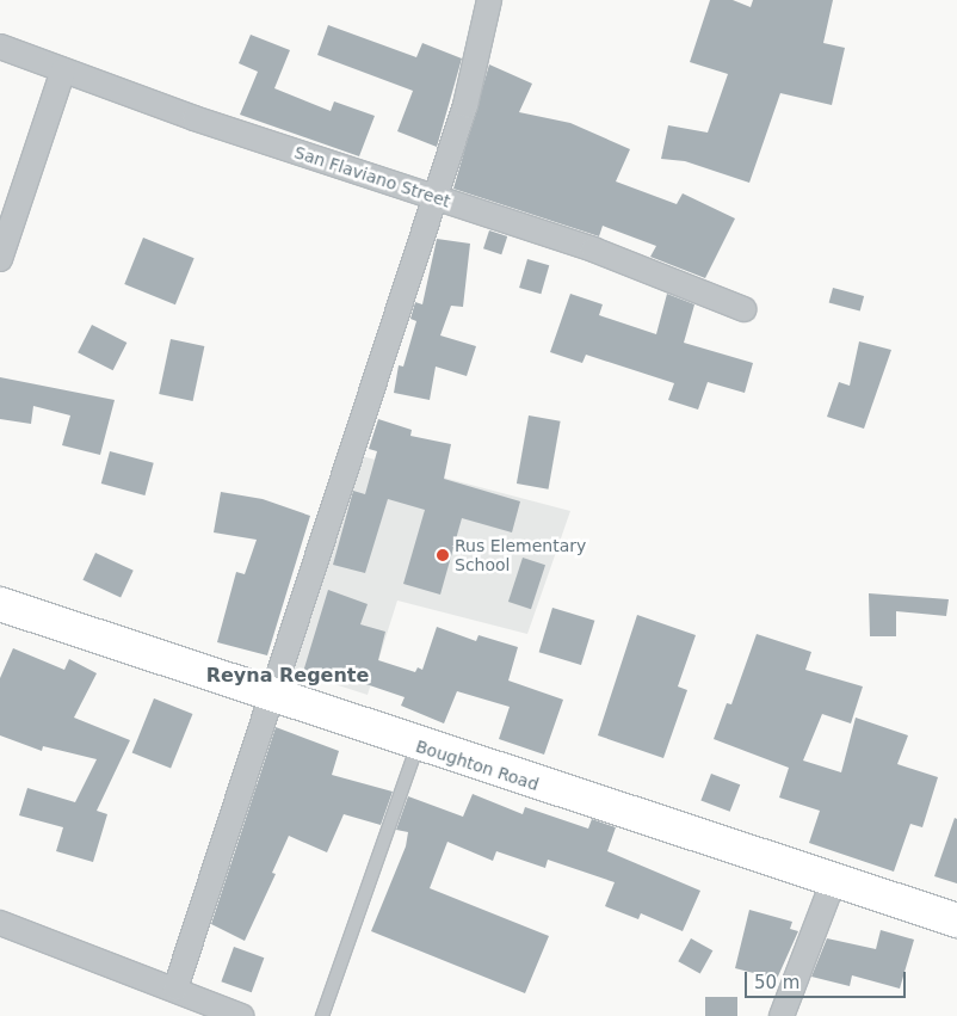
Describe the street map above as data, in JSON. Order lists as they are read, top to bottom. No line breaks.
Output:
{"streets":{"main road":["Boughton Road"],"street":["San Flaviano Street"]},"districts":["Reyna Regente"],"places":["Rus Elementary School"],"scale_bar":"50 m"}
